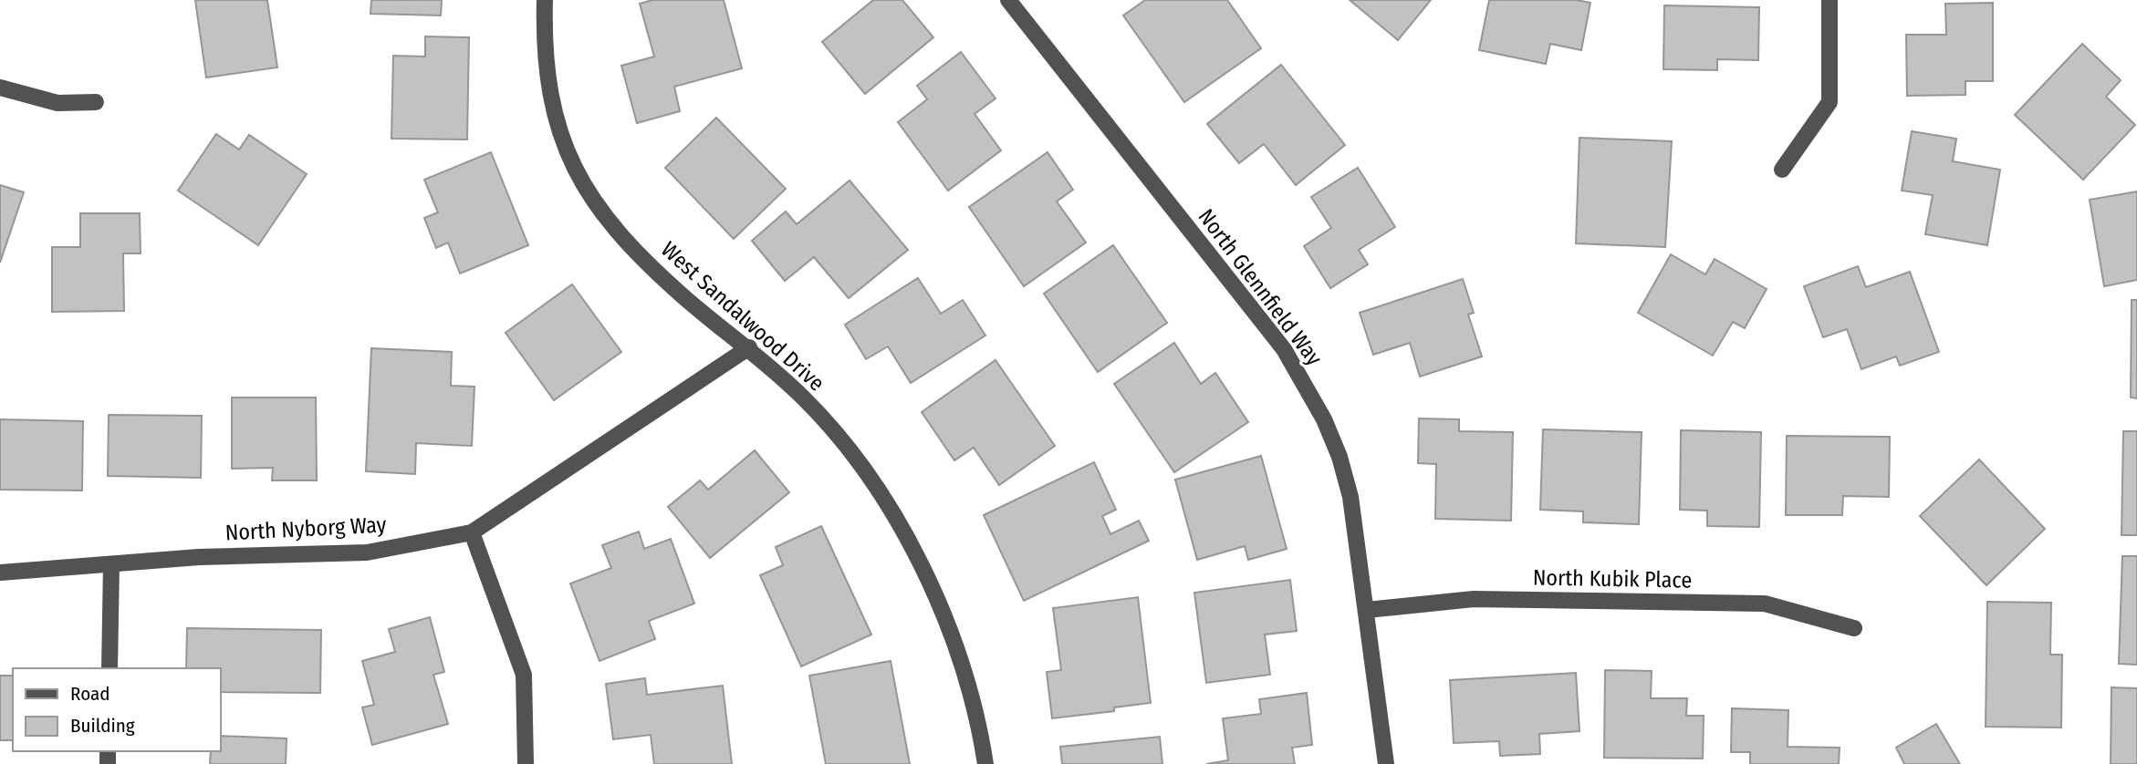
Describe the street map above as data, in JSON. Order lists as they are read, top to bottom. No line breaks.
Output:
{"streets":{"street":["North Glennfield Way","West Sandalwood Drive","North Nyborg Way","North Kubik Place"]},"crossings":[["North Glennfield Way","North Kubik Place"],["West Sandalwood Drive","North Nyborg Way"]],"legend":["Road","Building"]}
